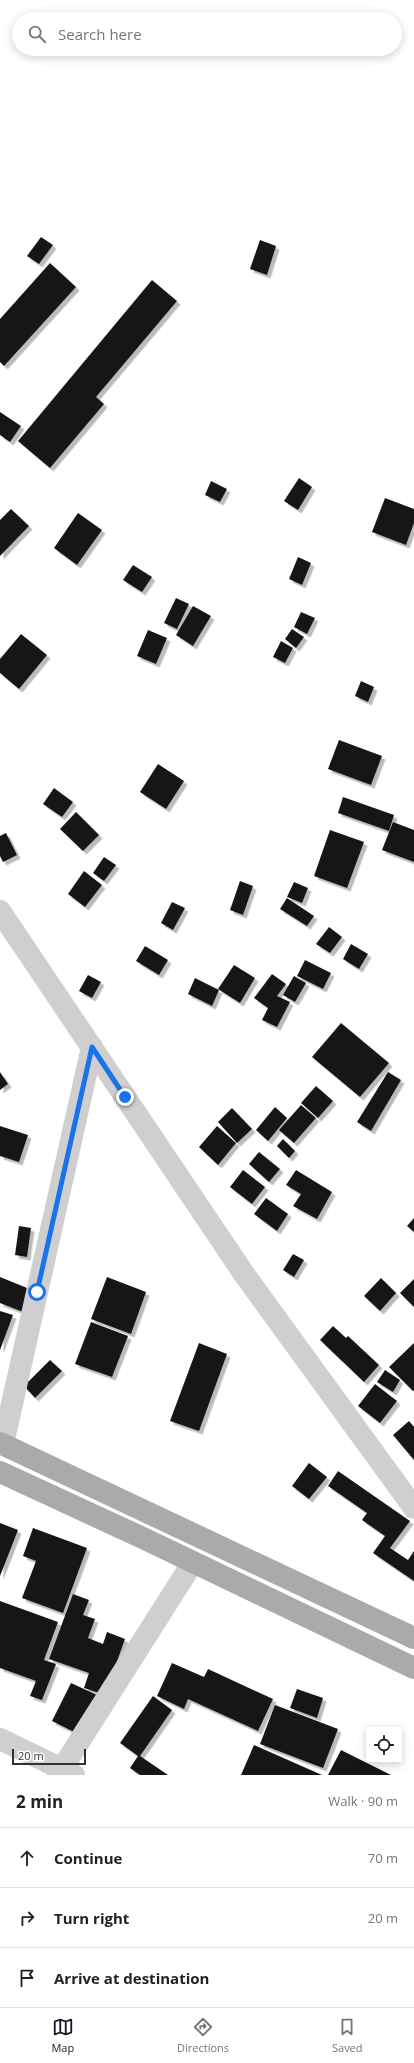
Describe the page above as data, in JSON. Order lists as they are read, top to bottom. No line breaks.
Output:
{"scale_bar":"20 m","page":{"search":"Search here","scale":"20 m","heading":["2 min","Walk · 90 m"],"list":[["Continue","70 m"],["Turn right","20 m"],"Arrive at destination"],"nav":["Map","Directions","Saved"]}}
